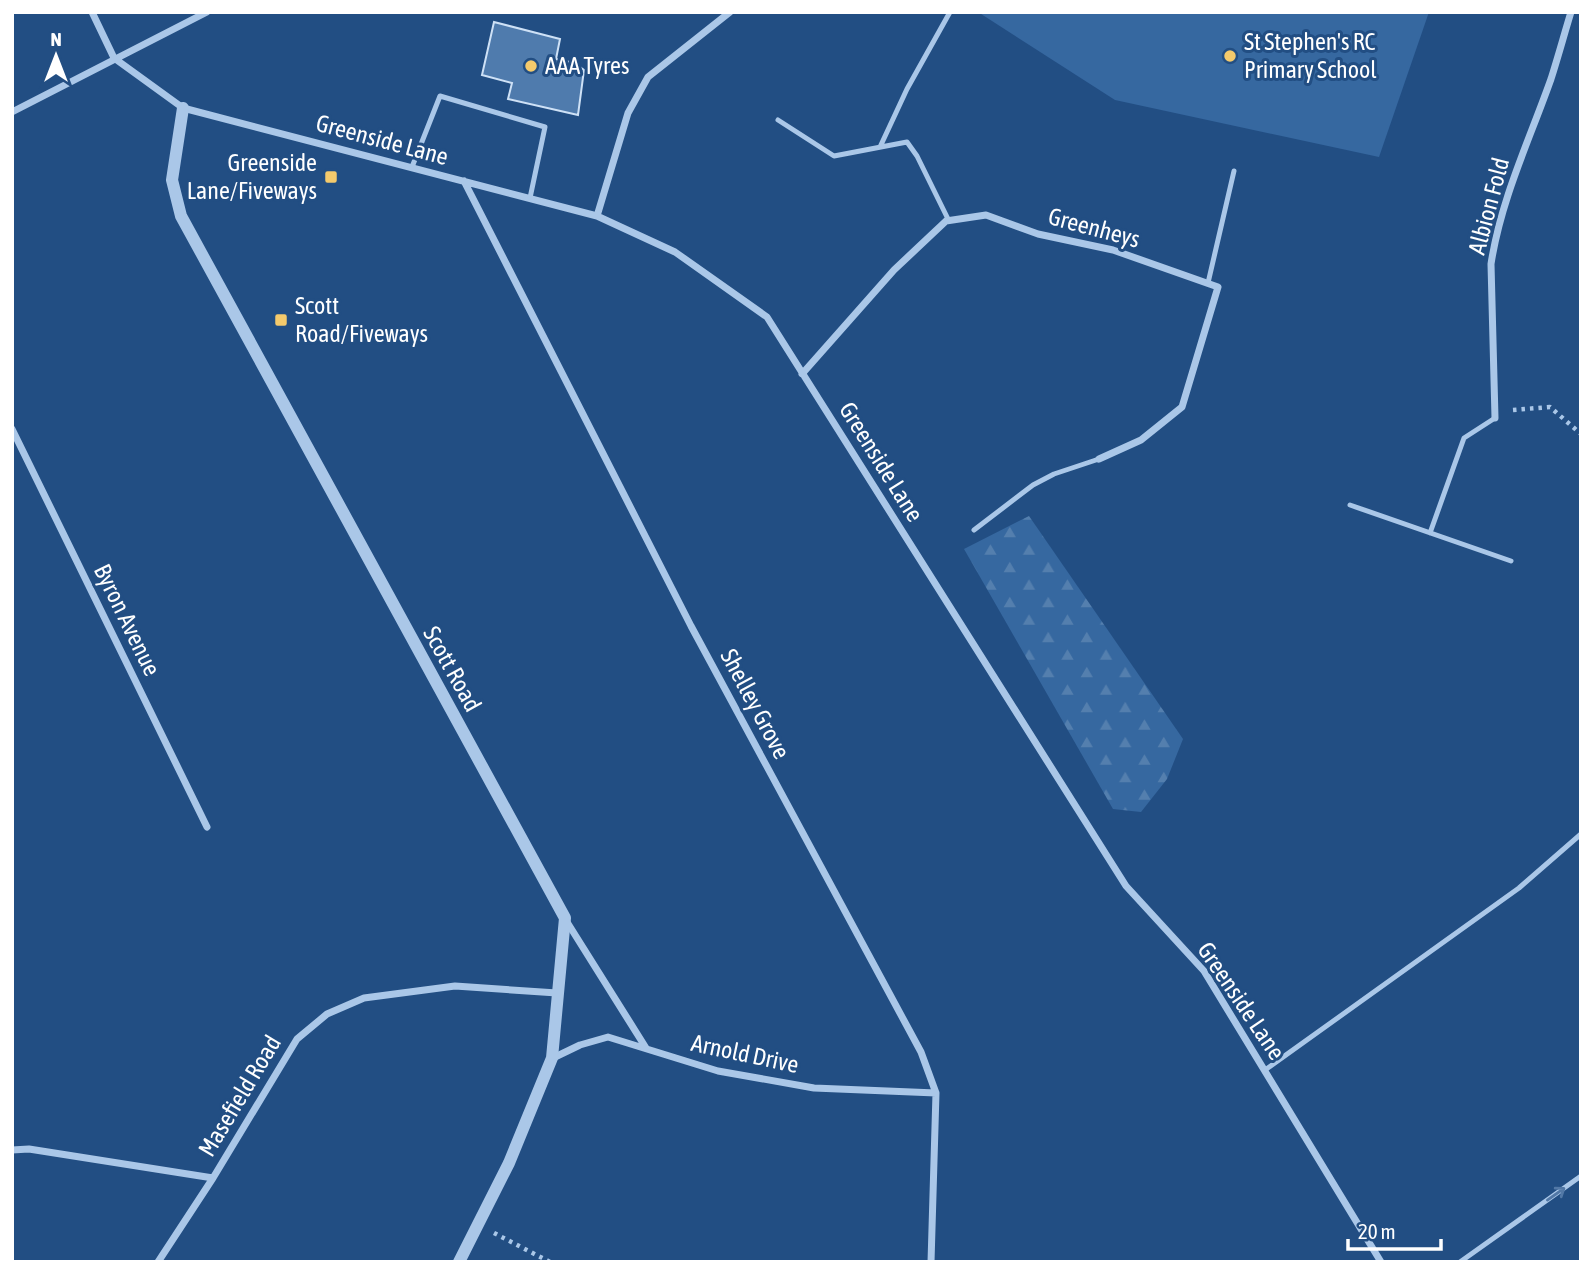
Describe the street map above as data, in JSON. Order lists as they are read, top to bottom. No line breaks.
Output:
{"streets":{"street":["Greenside Lane","Albion Fold","Greenheys","Byron Avenue","Scott Road","Shelley Grove","Arnold Drive","Masefield Road"]},"crossings":[["Greenside Lane","Scott Road"],["Greenside Lane","Shelley Grove"],["Shelley Grove","Arnold Drive"]],"places":{"other":["St Stephen's RC Primary School","AAA Tyres"],"transit":["Greenside Lane/Fiveways","Scott Road/Fiveways"]},"scale_bar":"20 m","north":"top"}
